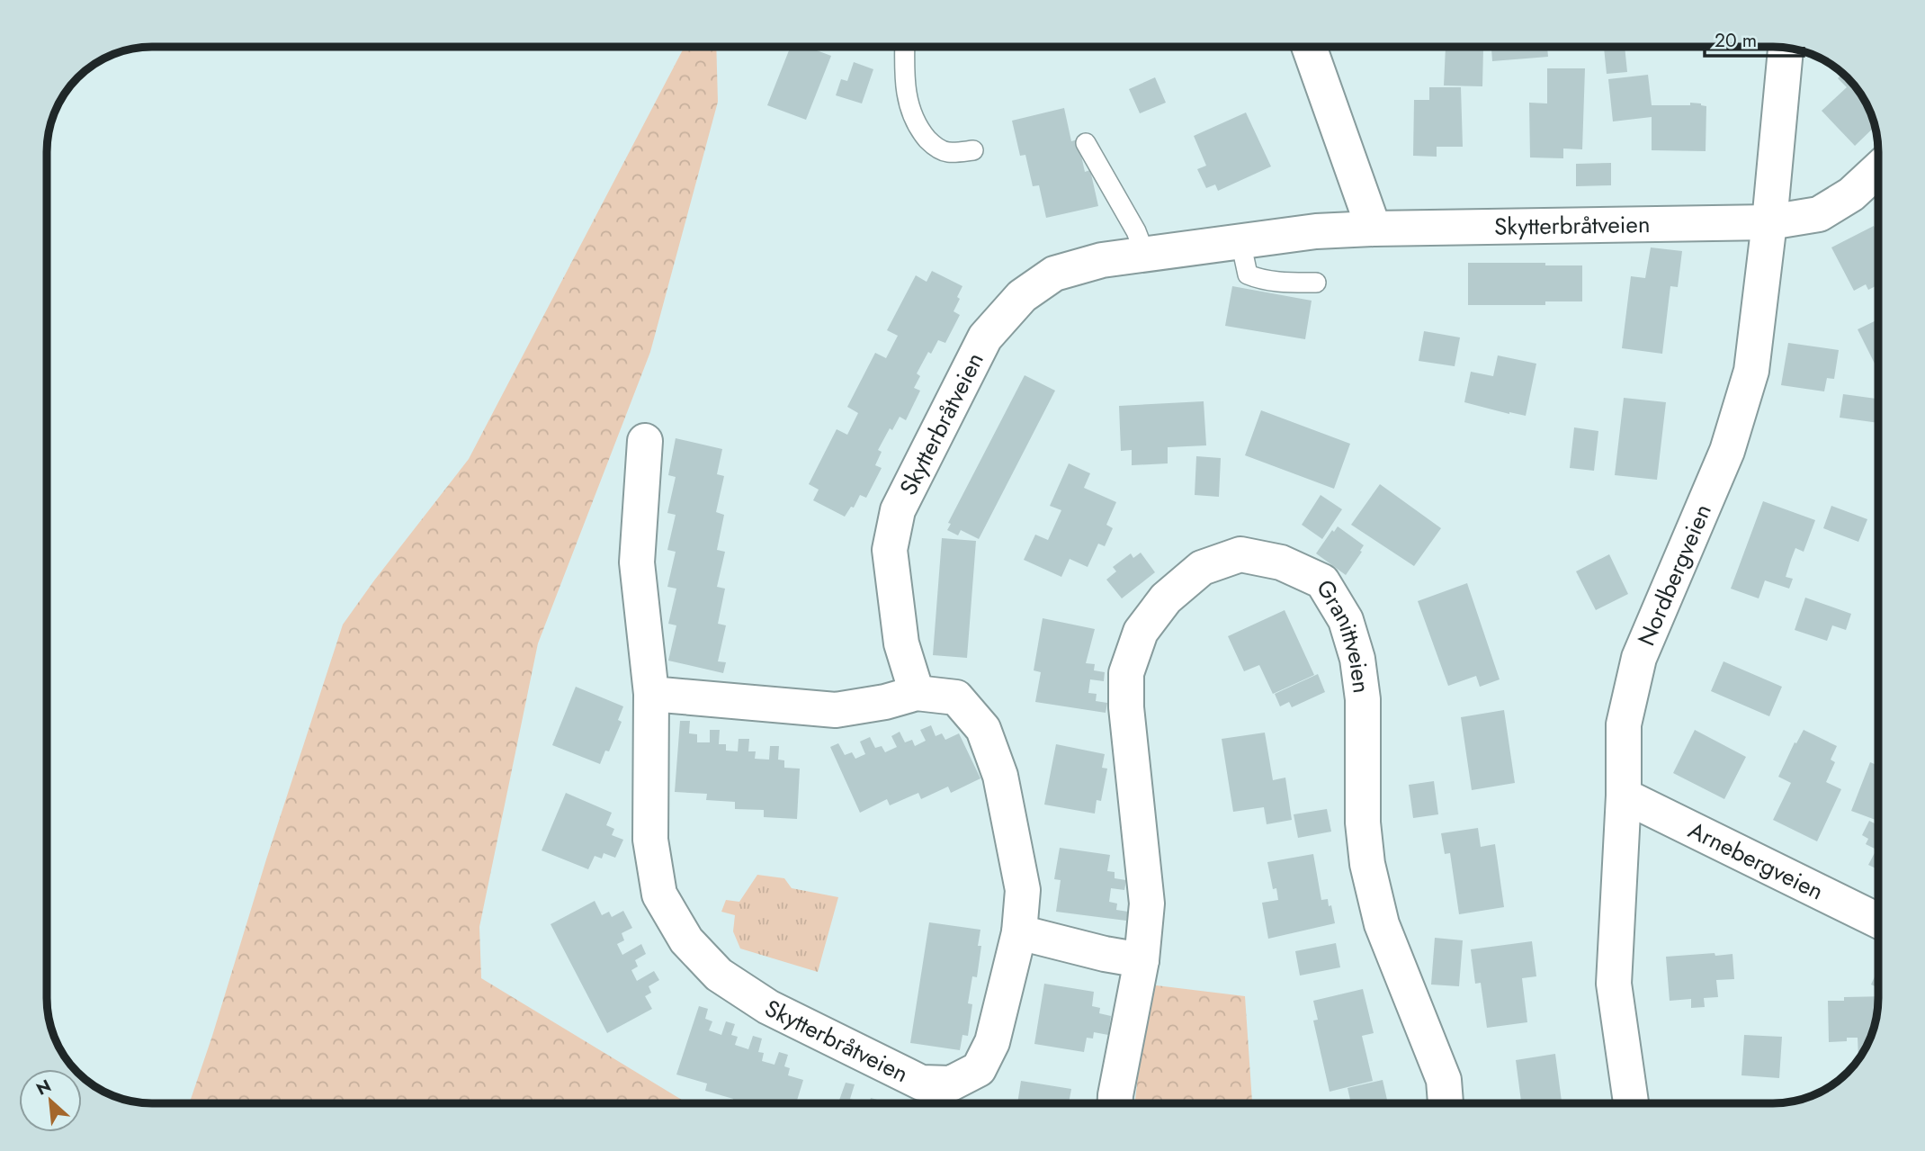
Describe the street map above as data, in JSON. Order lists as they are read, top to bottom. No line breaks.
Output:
{"streets":{"street":["Skytterbråtveien","Nordbergveien","Granittveien","Arnebergveien"]},"crossings":[["Skytterbråtveien","Nordbergveien"],["Nordbergveien","Arnebergveien"]],"scale_bar":"20 m","north":"top left"}
